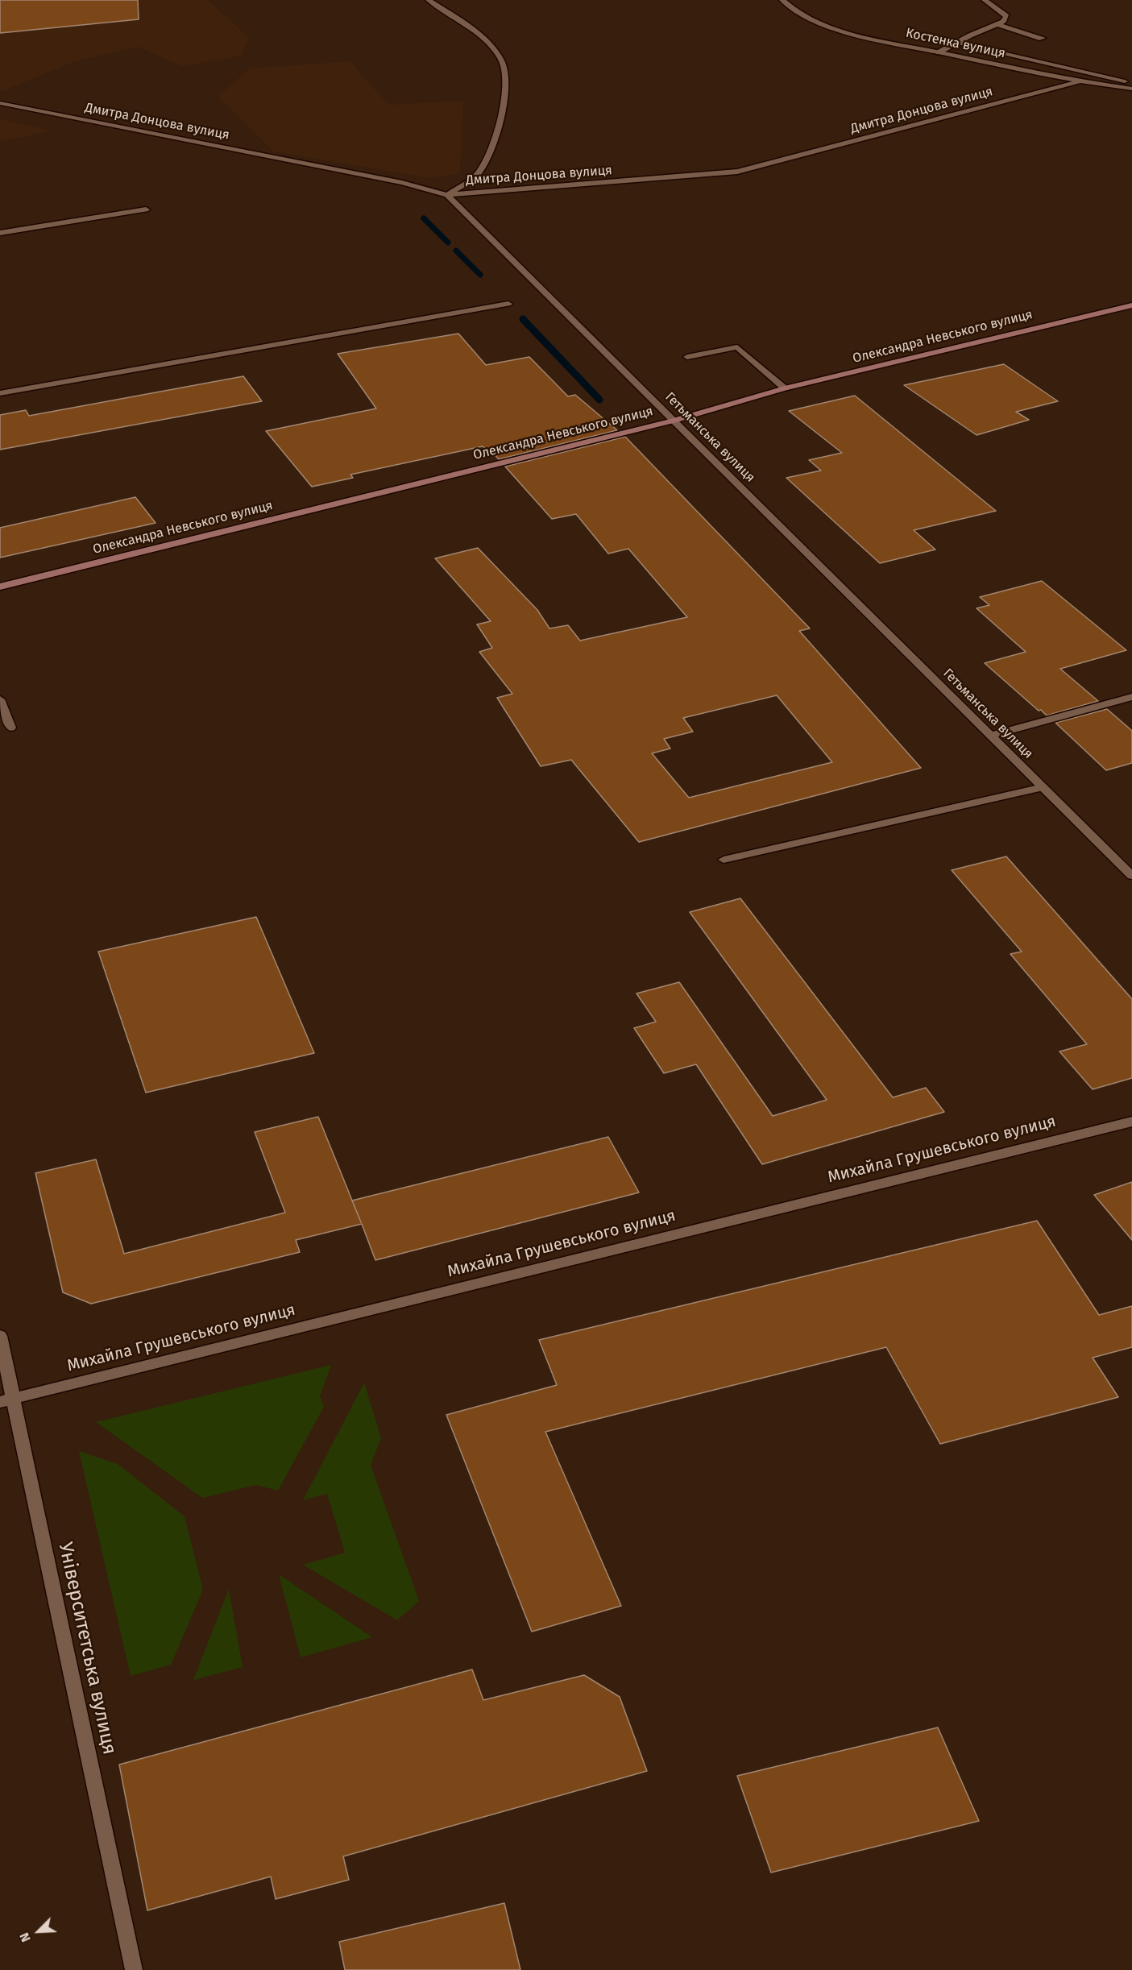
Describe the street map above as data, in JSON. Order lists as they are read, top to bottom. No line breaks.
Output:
{"streets":{"main road":["Олександра Невського вулиця"],"street":["Костенка вулиця","Дмитра Донцова вулиця","Гетьманська вулиця","Михайла Грушевського вулиця","Університетська вулиця"]},"crossings":[["Костенка вулиця","Дмитра Донцова вулиця"],["Дмитра Донцова вулиця","Гетьманська вулиця"],["Олександра Невського вулиця","Гетьманська вулиця"],["Михайла Грушевського вулиця","Університетська вулиця"]],"north":"bottom left"}
